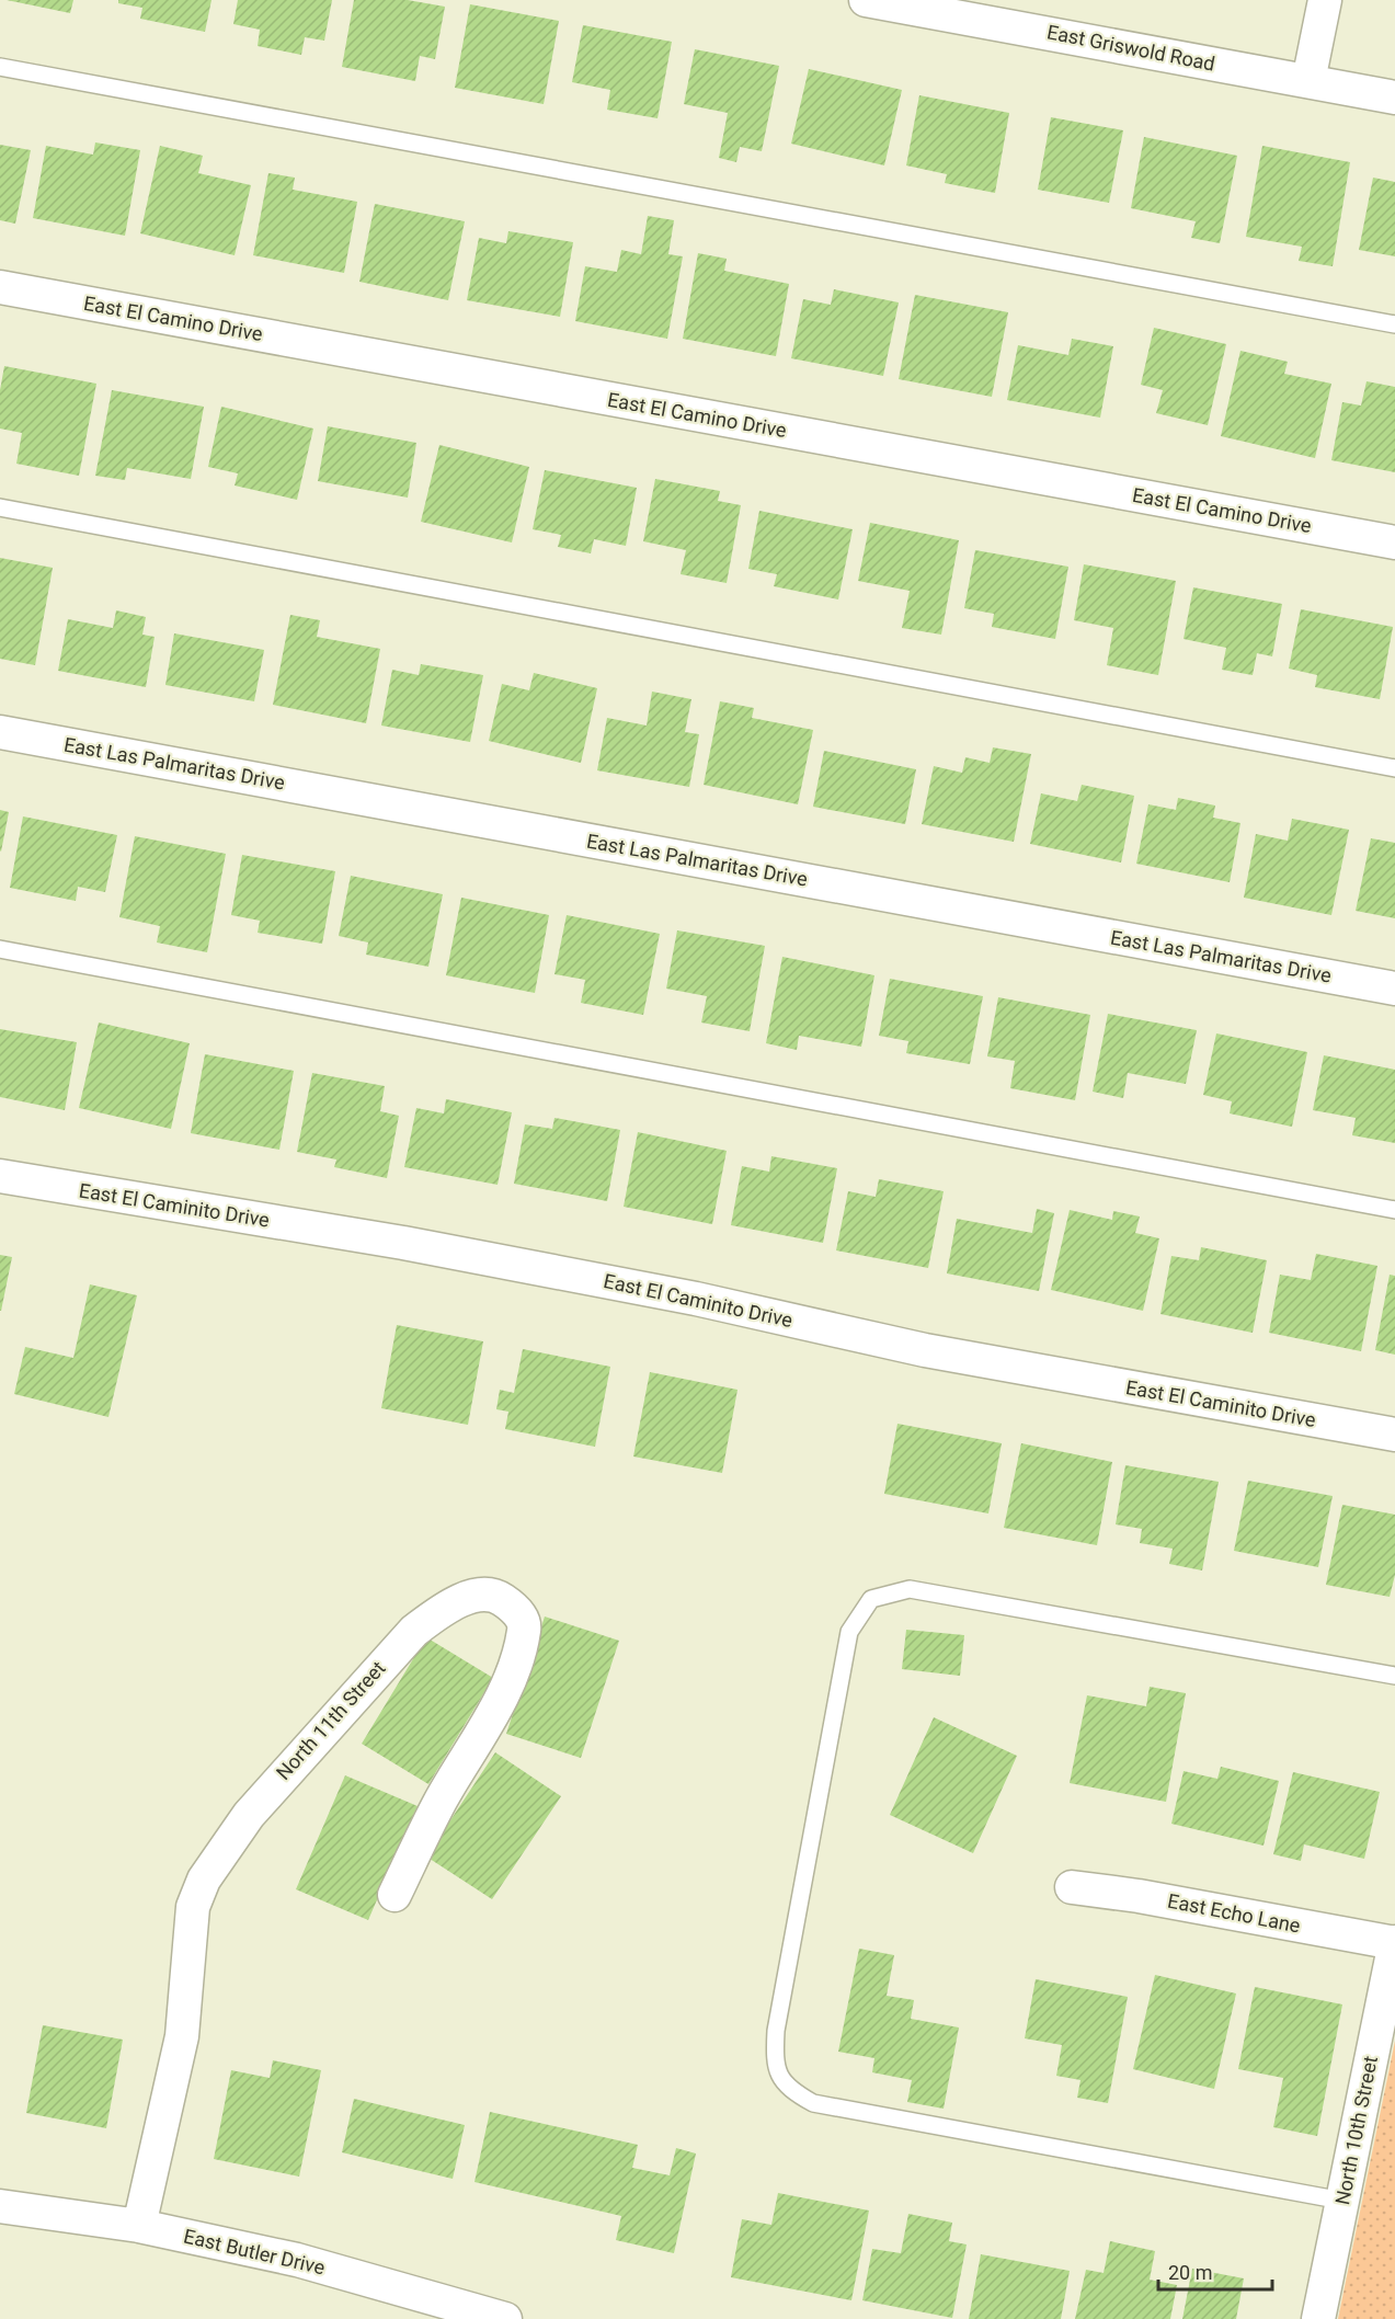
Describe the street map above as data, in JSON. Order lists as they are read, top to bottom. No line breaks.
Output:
{"streets":{"street":["East Griswold Road","East El Camino Drive","East Las Palmaritas Drive","East El Caminito Drive","North 11th Street","East Echo Lane","North 10th Street","East Butler Drive"]},"crossings":[["North 11th Street","East Butler Drive"],["East Echo Lane","North 10th Street"]],"scale_bar":"20 m"}
